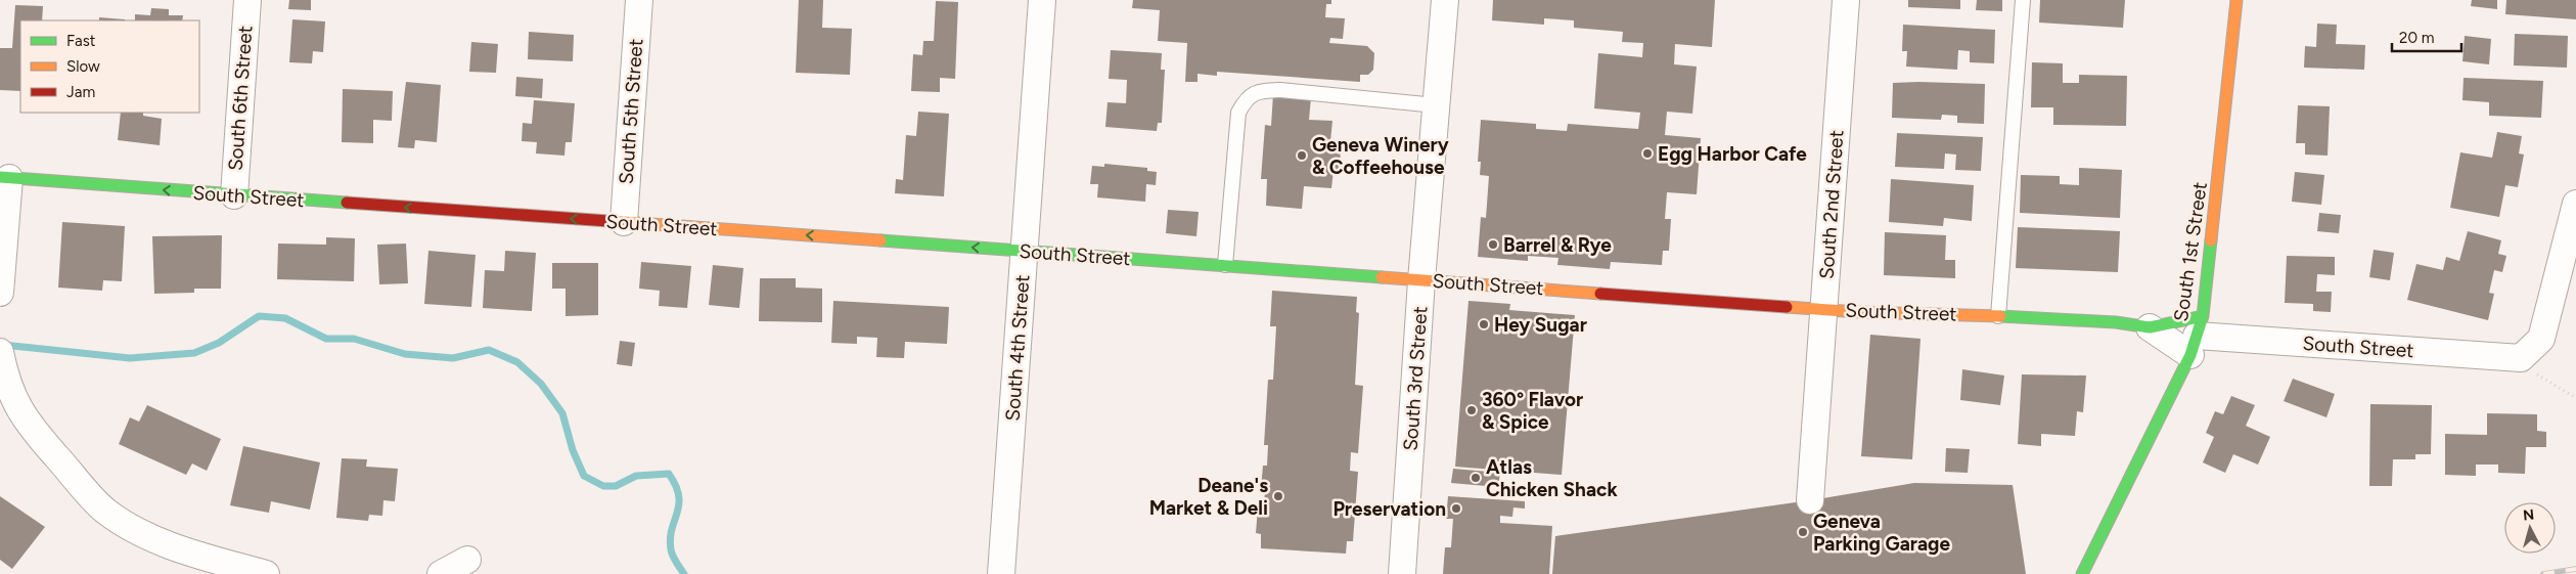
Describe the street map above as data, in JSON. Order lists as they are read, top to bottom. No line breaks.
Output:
{"streets":{"street":["South 6th Street","South 5th Street","South Street","South 2nd Street","South 1st Street","South 4th Street","South 3rd Street"]},"crossings":[["South 6th Street","South Street"],["South 5th Street","South Street"],["South Street","South 2nd Street"],["South Street","South 1st Street"],["South Street","South 4th Street"],["South Street","South 3rd Street"]],"one_way":["South Street"],"places":["Egg Harbor Cafe","Geneva Winery & Coffeehouse","Barrel & Rye","Hey Sugar","360° Flavor & Spice","Atlas Chicken Shack","Deane's Market & Deli","Preservation","Geneva Parking Garage"],"legend":["Fast","Slow","Jam"],"scale_bar":"20 m","north":"top"}
